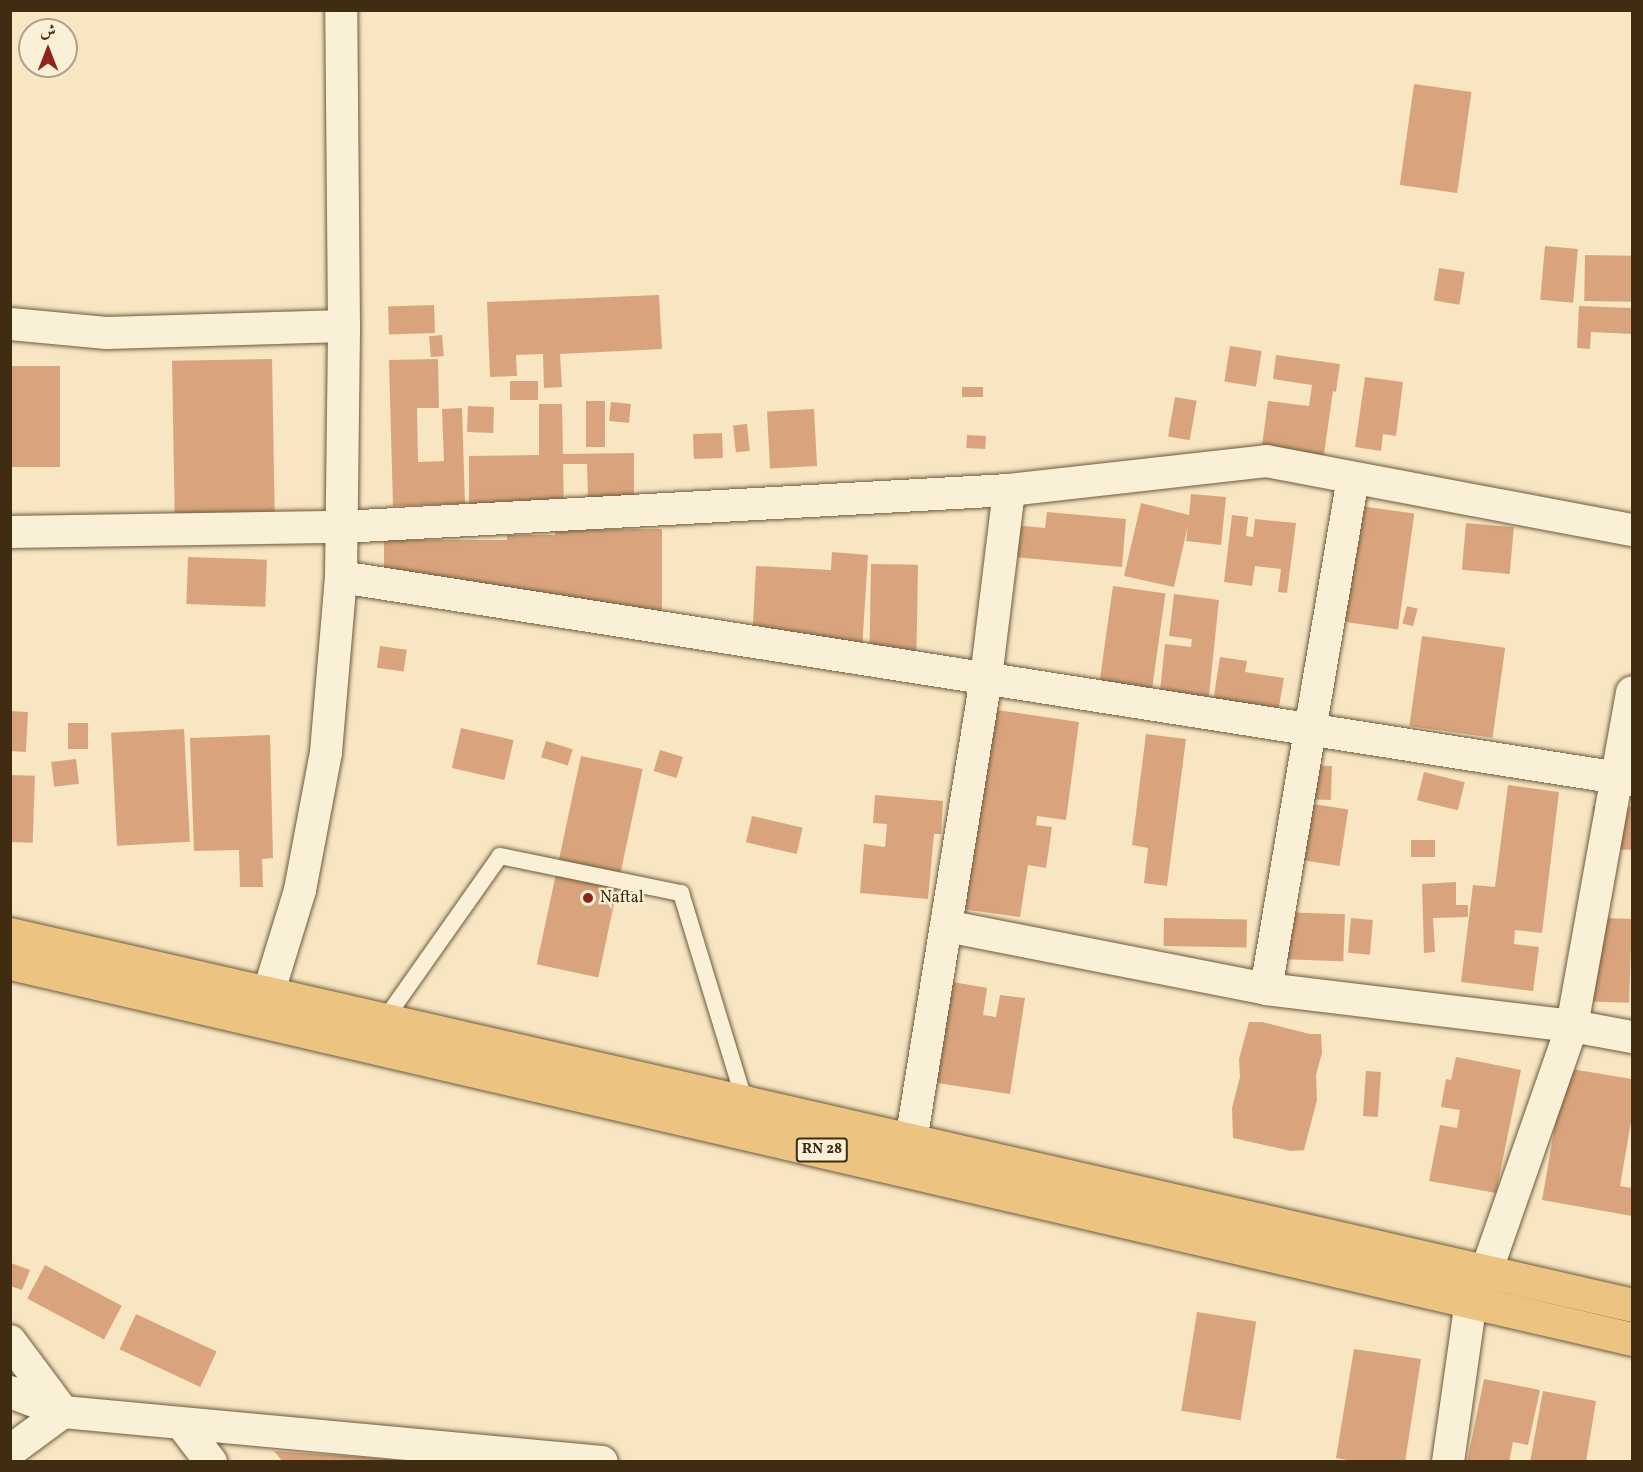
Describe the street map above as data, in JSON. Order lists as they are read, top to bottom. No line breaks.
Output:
{"streets":{"main road":["RN 28"]},"places":["Naftal"],"north":"top"}
